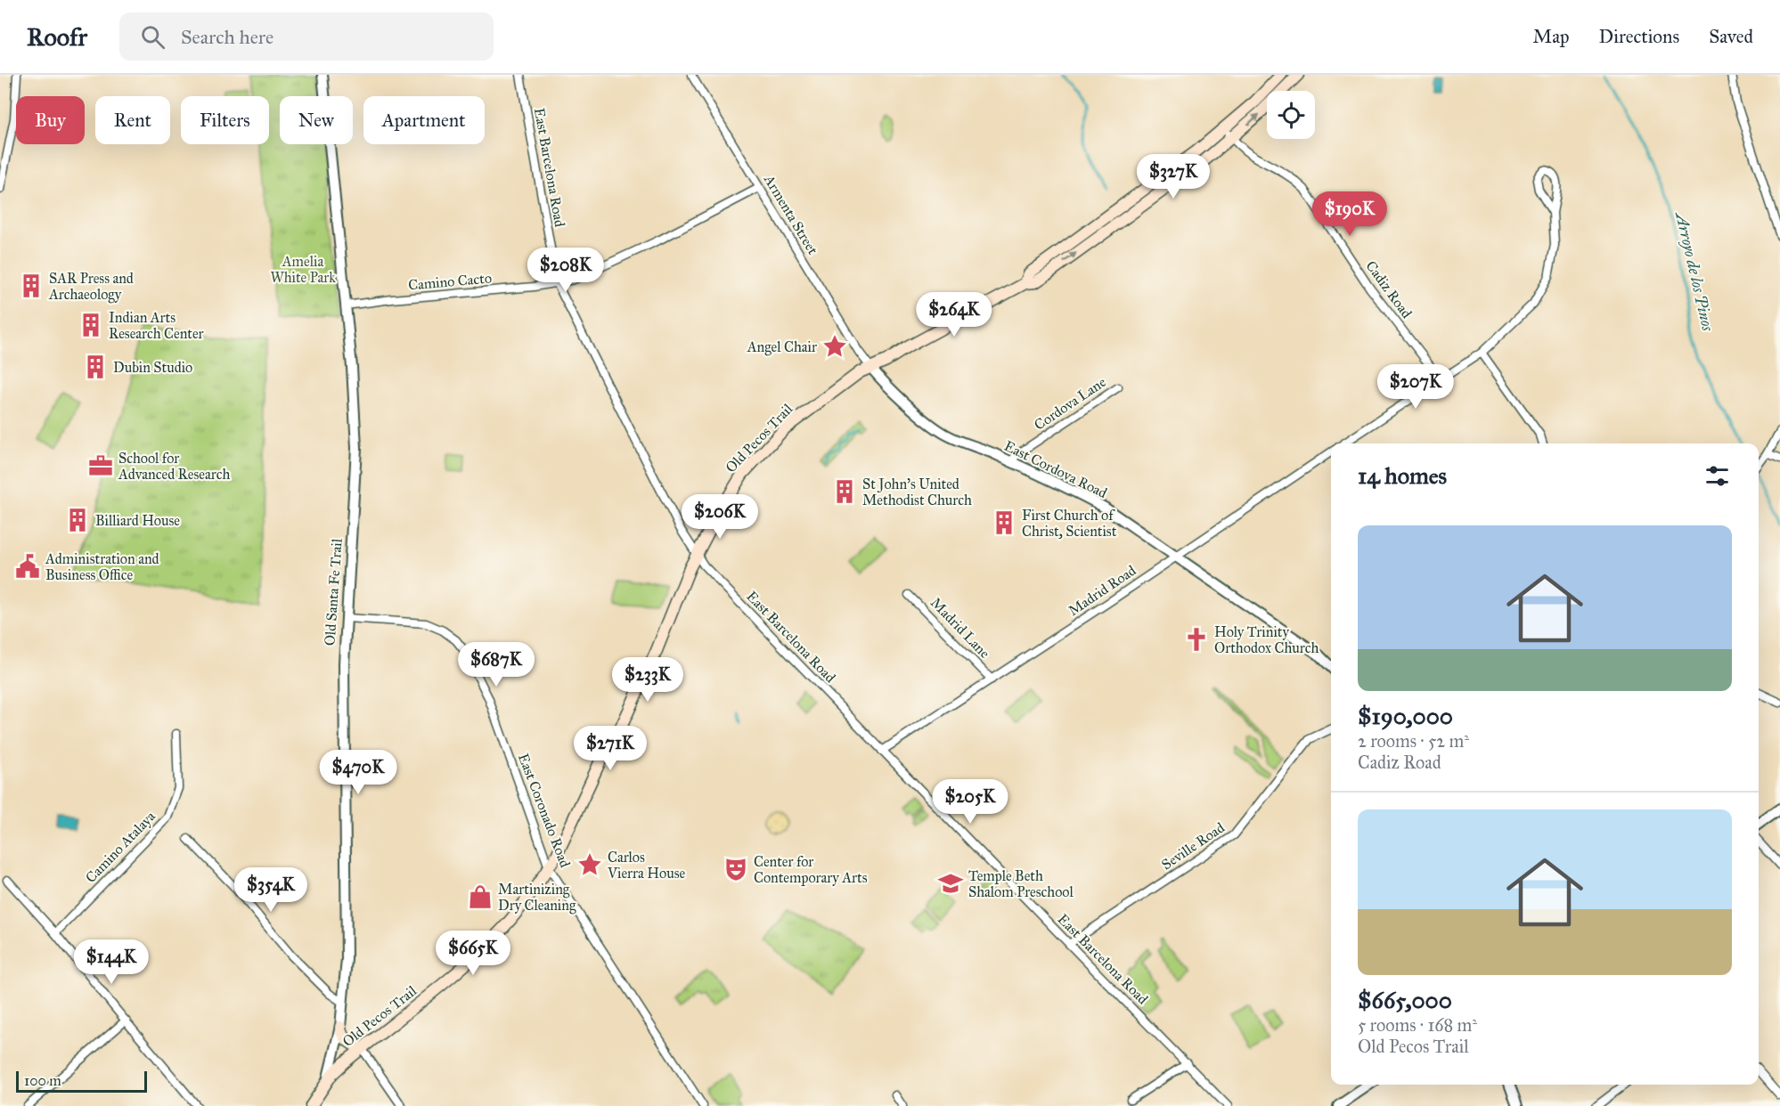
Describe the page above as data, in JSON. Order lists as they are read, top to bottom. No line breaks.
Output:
{"streets":{"main road":["Old Pecos Trail","Old Santa Fe Trail"],"street":["East Barcelona Road","Armenta Street","Camino Cacto","Cadiz Road","Cordova Lane","East Cordova Road","Madrid Road","Madrid Lane","East Coronado Road","Seville Road","Camino Atalaya"]},"crossings":[["East Barcelona Road","Camino Cacto"],["East Barcelona Road","Old Pecos Trail"],["East Barcelona Road","Madrid Road"],["East Barcelona Road","Seville Road"],["Armenta Street","Camino Cacto"],["Armenta Street","Old Pecos Trail"],["Armenta Street","East Cordova Road"],["Camino Cacto","Old Santa Fe Trail"],["Cadiz Road","Old Pecos Trail"],["Cadiz Road","Madrid Road"],["Cordova Lane","East Cordova Road"],["Old Pecos Trail","East Cordova Road"],["Old Pecos Trail","Old Santa Fe Trail"],["Old Pecos Trail","East Coronado Road"],["East Cordova Road","Madrid Road"],["Madrid Road","Madrid Lane"],["Old Santa Fe Trail","East Coronado Road"]],"water":["Arroyo de los Pinos"],"parks":["Amelia White Park"],"places":{"building":["SAR Press and Archaeology","Indian Arts Research Center","Dubin Studio","St John's United Methodist Church","Billiard House","First Church of Christ, Scientist"],"place":["Angel Chair","Carlos Vierra House"],"office":["School for Advanced Research"],"public building":["Administration and Business Office"],"church":["Holy Trinity Orthodox Church"],"theatre":["Center for Contemporary Arts"],"school or university":["Temple Beth Shalom Preschool"],"shop":["Martinizing Dry Cleaning"]},"scale_bar":"100 m","page":{"header":"Roofr","search":"Search here","nav":["Map","Directions","Saved"],"chip":["Buy","Rent","Filters","New","Apartment"],"price":["$327K","$190K","$208K","$264K","$207K","$206K","$687K","$233K","$271K","$470K","$205K","$354K","$665K","$144K"],"heading":"14 homes","list":[{"name":"$190,000","note":"2 rooms · 52 m² · Cadiz Road"},{"name":"$665,000","note":"5 rooms · 168 m² · Old Pecos Trail"}],"scale":"100 m"}}
